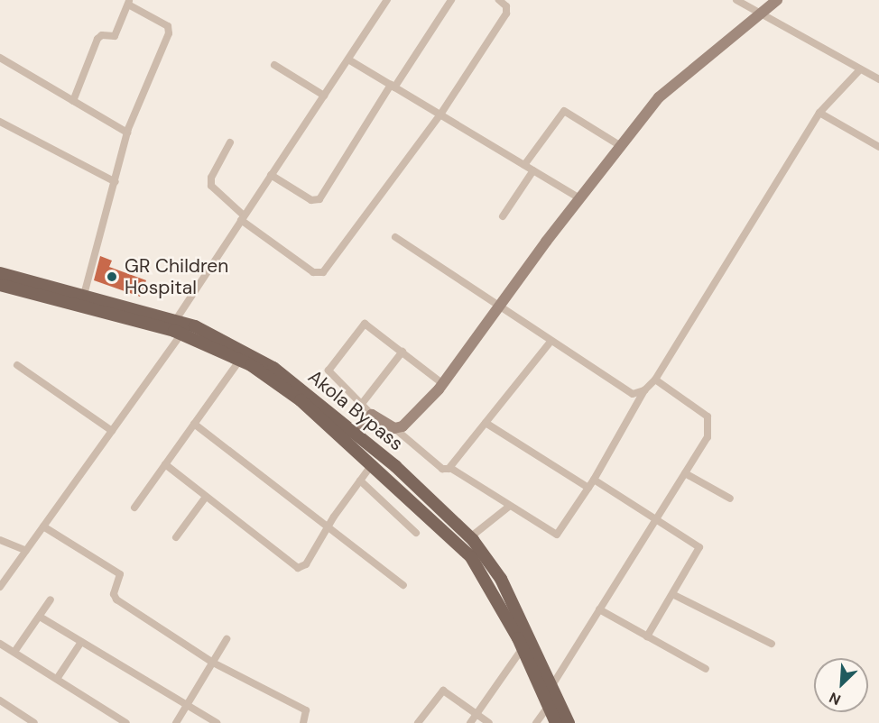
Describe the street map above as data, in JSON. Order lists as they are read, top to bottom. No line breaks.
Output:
{"streets":{"main road":["Akola Bypass"]},"places":["GR Children Hospital"],"north":"bottom left"}
